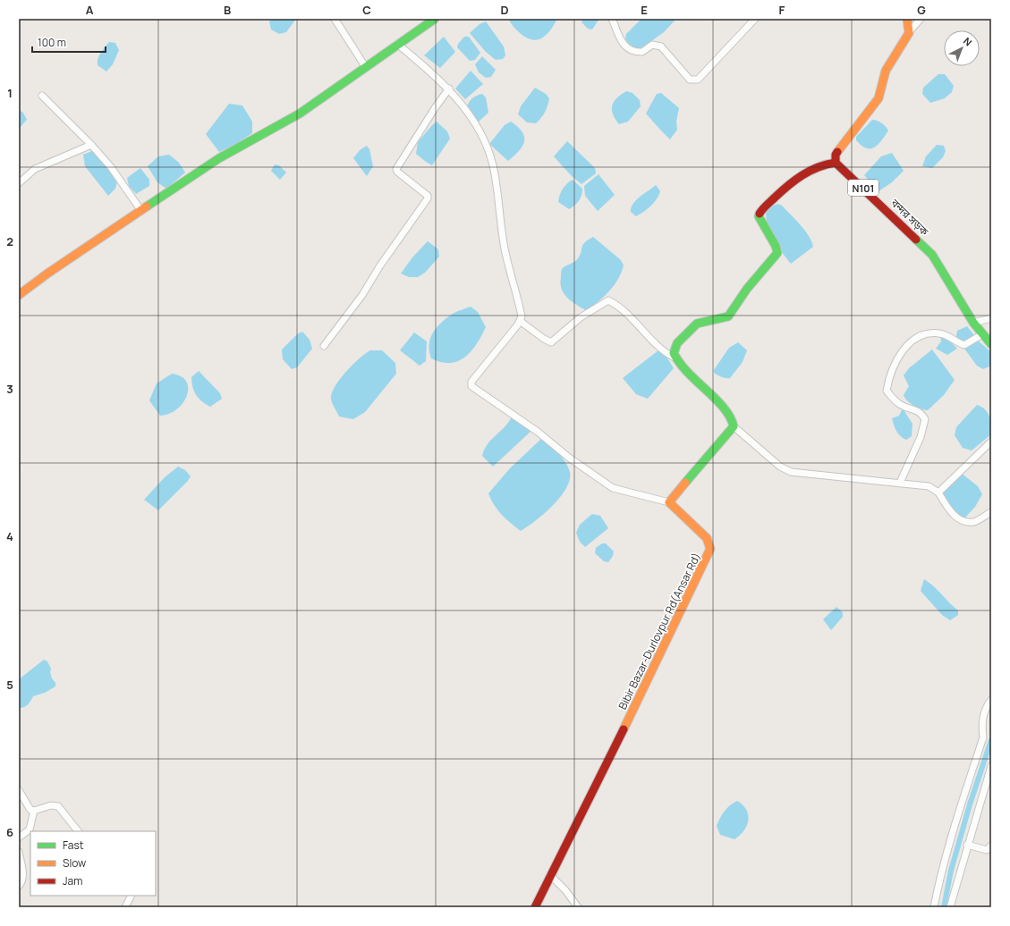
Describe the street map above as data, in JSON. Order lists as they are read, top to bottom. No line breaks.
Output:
{"streets":{"main road":["N101","বন্দর সড়ক","Bibir Bazar-Durlovpur Rd(Ansar Rd)"]},"legend":["Fast","Slow","Jam"],"scale_bar":"100 m","north":"top right","grid":{"columns":["A","B","C","D","E","F","G"],"rows":["1","2","3","4","5","6"]}}
